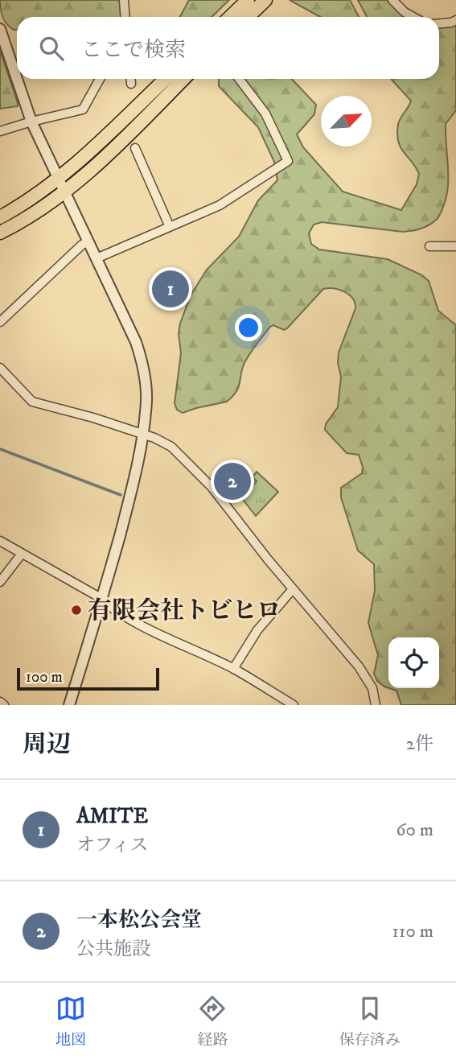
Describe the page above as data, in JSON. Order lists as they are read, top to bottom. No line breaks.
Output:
{"places":["有限会社トビヒロ"],"scale_bar":"100 m","north":"top right","page":{"search":"ここで検索","pins":["1","2"],"scale":"100 m","heading":["周辺","2件"],"list":[{"mark":"1","name":"AMITE","note":"オフィス","value":"60 m"},{"mark":"2","name":"一本松公会堂","note":"公共施設","value":"110 m"}],"nav":["地図","経路","保存済み"]}}
